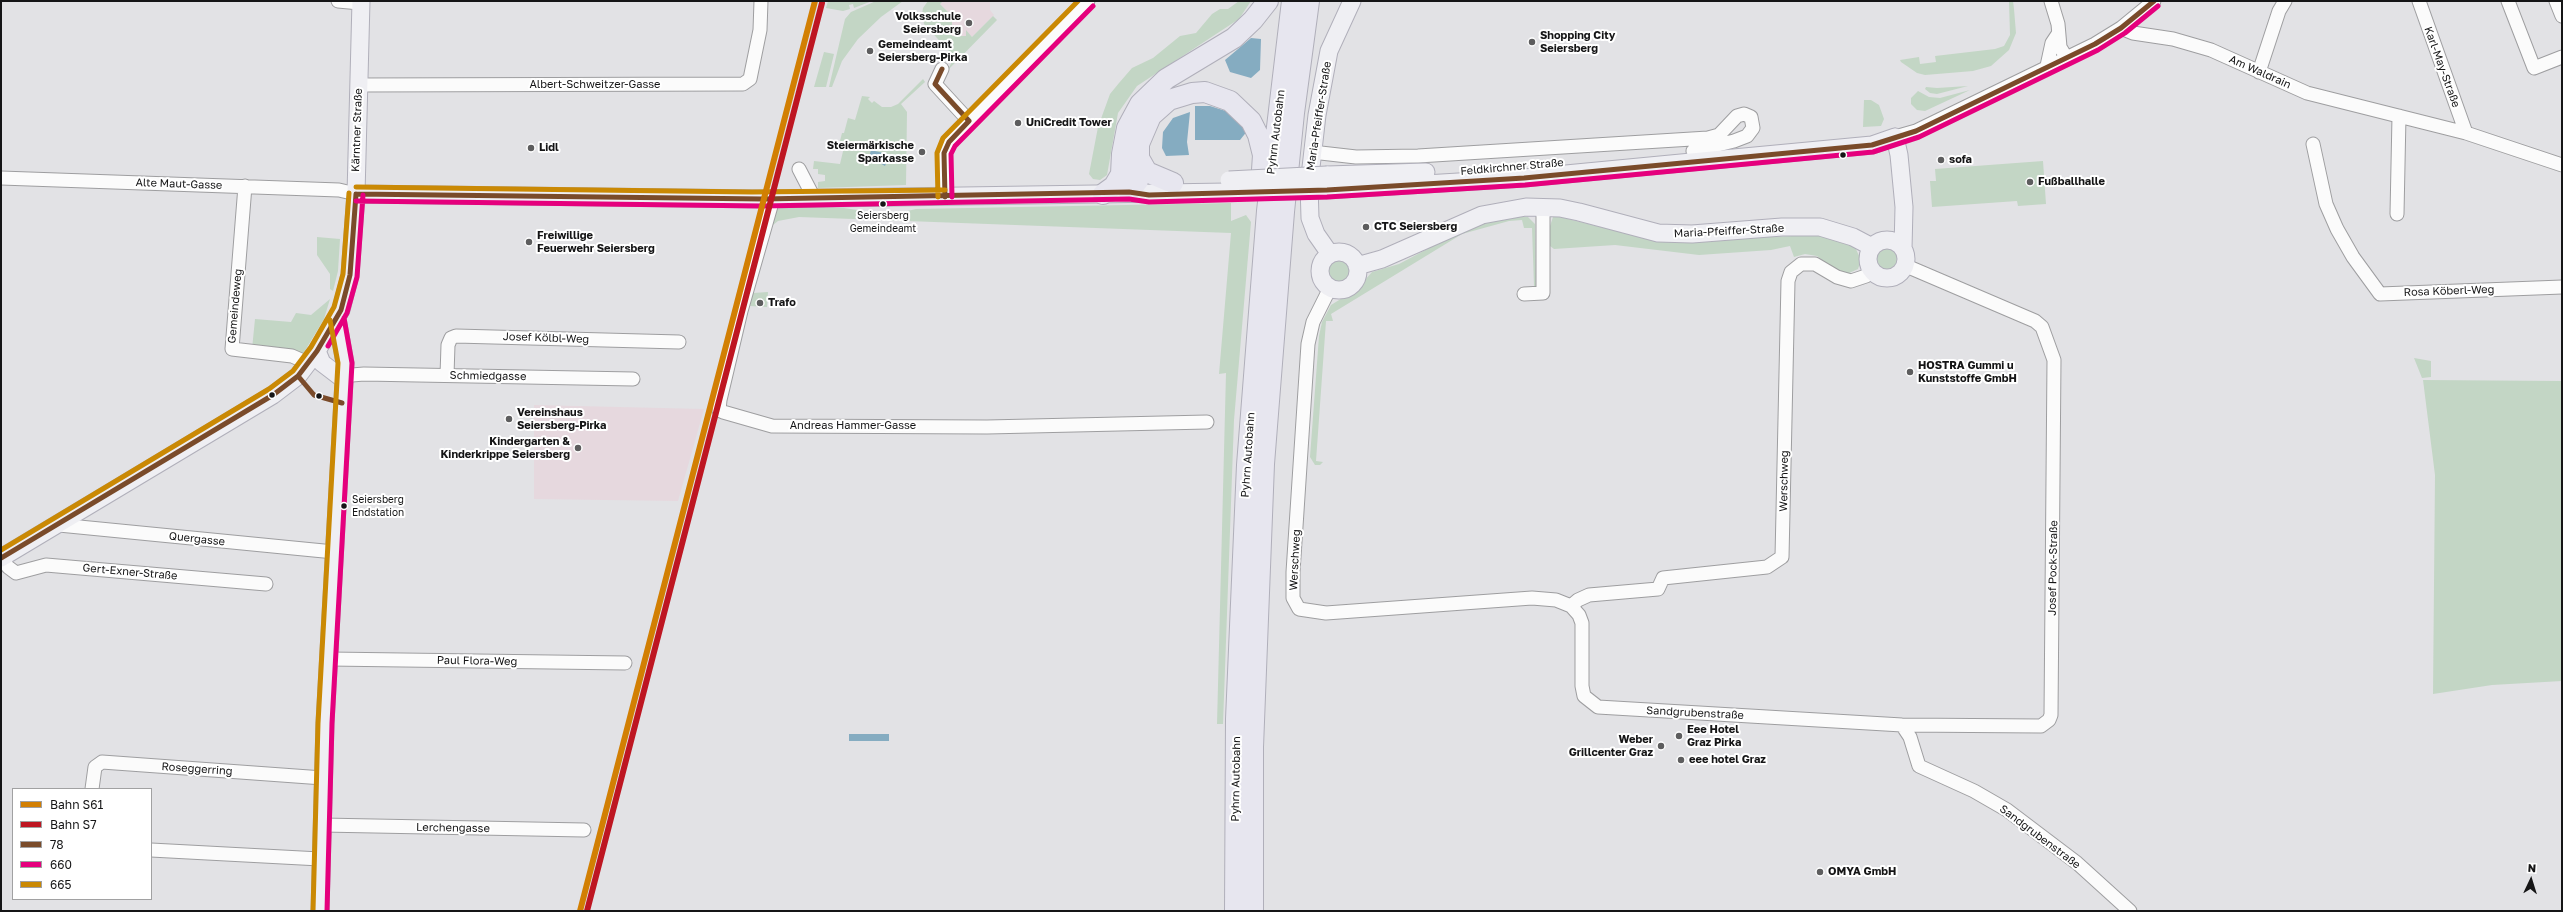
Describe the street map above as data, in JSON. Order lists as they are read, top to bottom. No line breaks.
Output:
{"streets":{"highway":["Pyhrn Autobahn"],"main road":["Maria-Pfeiffer-Straße","Kärntner Straße","Feldkirchner Straße"],"street":["Karl-May-Straße","Am Waldrain","Albert-Schweitzer-Gasse","Alte Maut-Gasse","Rosa Köberl-Weg","Gemeindeweg","Josef Kölbl-Weg","Schmiedgasse","Andreas Hammer-Gasse","Werschweg","Quergasse","Josef Pock-Straße","Gert-Exner-Straße","Paul Flora-Weg","Sandgrubenstraße","Roseggerring","Lerchengasse"]},"crossings":[["Karl-May-Straße","Am Waldrain"],["Am Waldrain","Feldkirchner Straße"],["Albert-Schweitzer-Gasse","Kärntner Straße"],["Maria-Pfeiffer-Straße","Werschweg"],["Maria-Pfeiffer-Straße","Josef Pock-Straße"],["Kärntner Straße","Feldkirchner Straße"],["Kärntner Straße","Alte Maut-Gasse"],["Kärntner Straße","Gemeindeweg"],["Kärntner Straße","Quergasse"],["Kärntner Straße","Gert-Exner-Straße"],["Feldkirchner Straße","Alte Maut-Gasse"],["Feldkirchner Straße","Andreas Hammer-Gasse"],["Alte Maut-Gasse","Gemeindeweg"],["Josef Kölbl-Weg","Schmiedgasse"],["Werschweg","Josef Pock-Straße"],["Werschweg","Sandgrubenstraße"],["Josef Pock-Straße","Sandgrubenstraße"]],"places":["Volksschule Seiersberg","Shopping City Seiersberg","Gemeindeamt Seiersberg-Pirka","UniCredit Tower","Lidl","Steiermärkische Sparkasse","sofa","Fußballhalle","Seiersberg Gemeindeamt","CTC Seiersberg","Freiwillige Feuerwehr Seiersberg","Trafo","HOSTRA Gummi u Kunststoffe GmbH","Vereinshaus Seiersberg-Pirka","Kindergarten & Kinderkrippe Seiersberg","Seiersberg Endstation","Eee Hotel Graz Pirka","Weber Grillcenter Graz","eee hotel Graz","OMYA GmbH"],"lines":["rail line S61","transit line 78","transit line 665","rail line S7","transit line 660"],"legend":["Bahn S61","Bahn S7","78","660","665"],"north":"top"}
